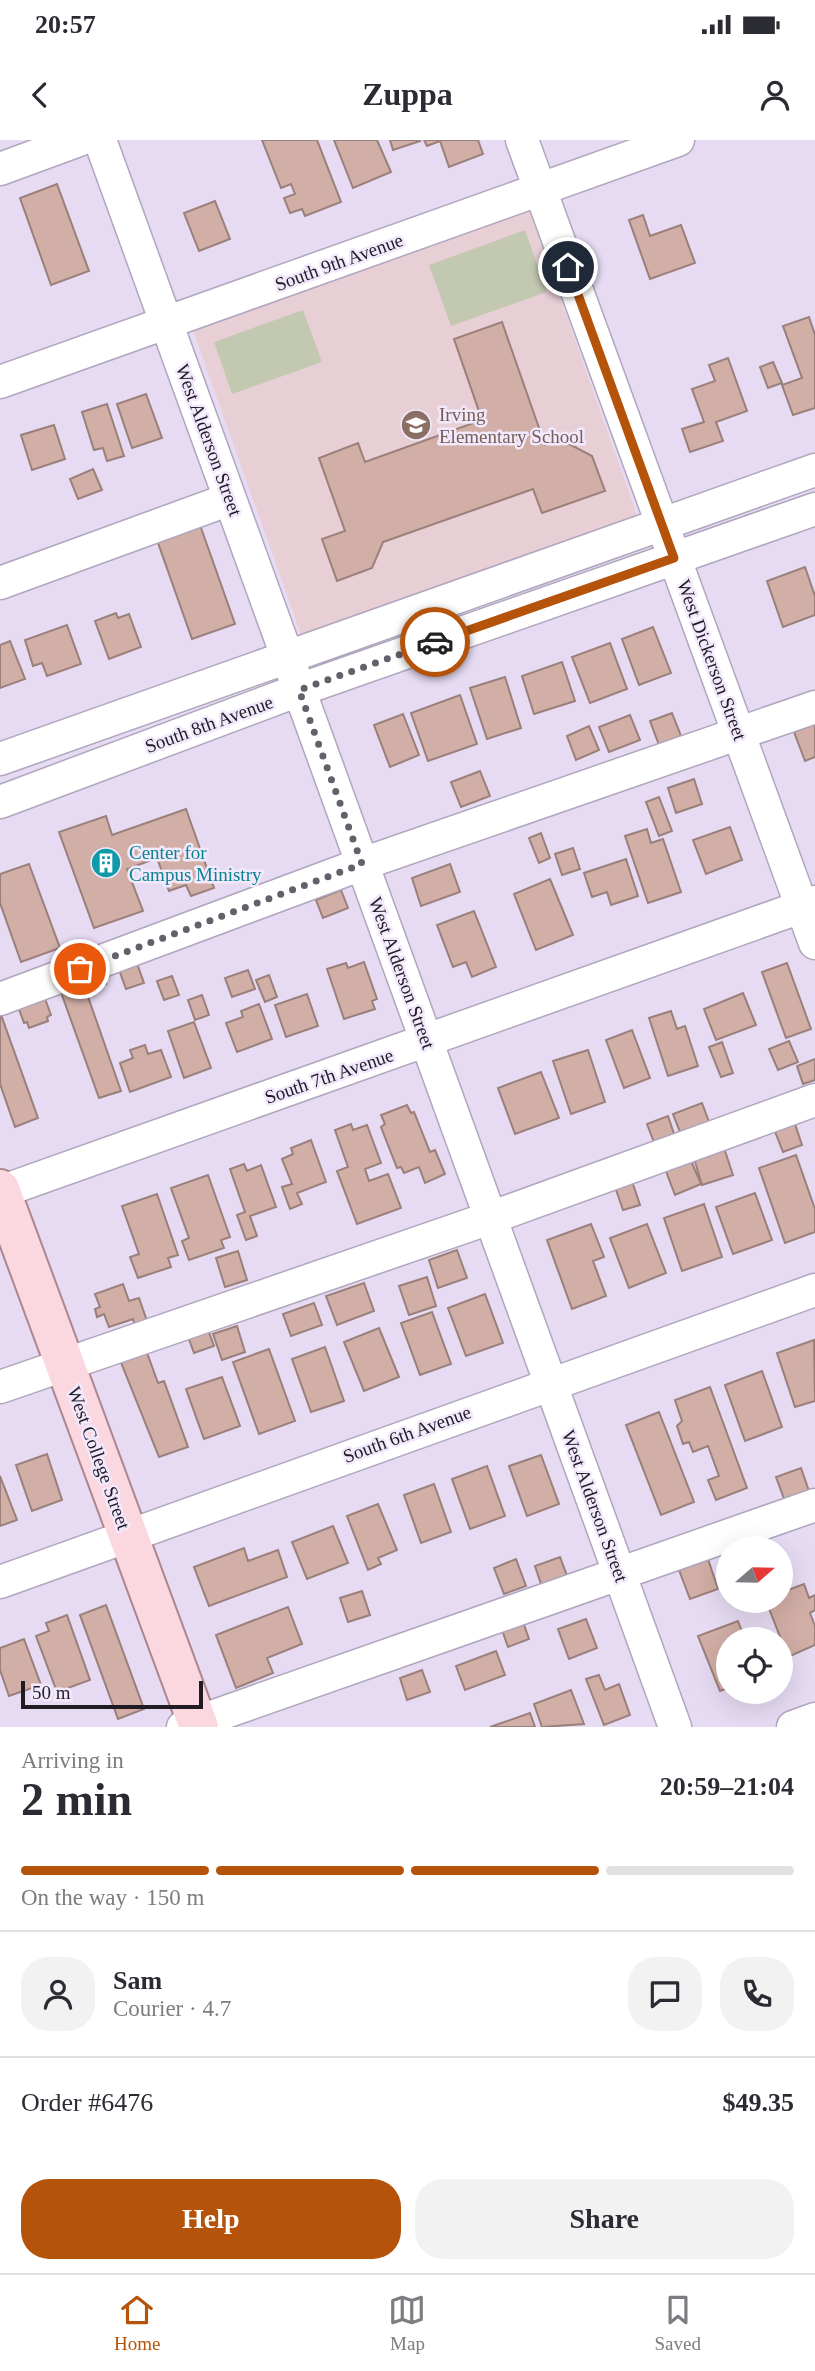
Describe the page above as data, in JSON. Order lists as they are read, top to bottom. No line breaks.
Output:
{"streets":{"main road":["West College Street"],"street":["South 9th Avenue","West Alderson Street","West Dickerson Street","South 8th Avenue","South 7th Avenue","South 6th Avenue"]},"crossings":[["South 9th Avenue","West Alderson Street"],["South 9th Avenue","West Dickerson Street"],["West Alderson Street","South 8th Avenue"],["West Alderson Street","South 7th Avenue"],["West Alderson Street","South 6th Avenue"],["West Dickerson Street","South 8th Avenue"],["West Dickerson Street","South 7th Avenue"],["South 7th Avenue","West College Street"],["South 6th Avenue","West College Street"]],"places":{"school or university":["Irving Elementary School"],"building":["Center for Campus Ministry"]},"scale_bar":"50 m","north":"right","page":{"status":"20:57","header":"Zuppa","scale":"50 m","heading":["2 min","Arriving in","20:59–21:04"],"panel":["Sam","Courier · 4.7","Order #6476","$49.35"],"bar":"On the way · 150 m","buttons":["Help","Share"],"tabs":["Home","Map","Saved"]}}
